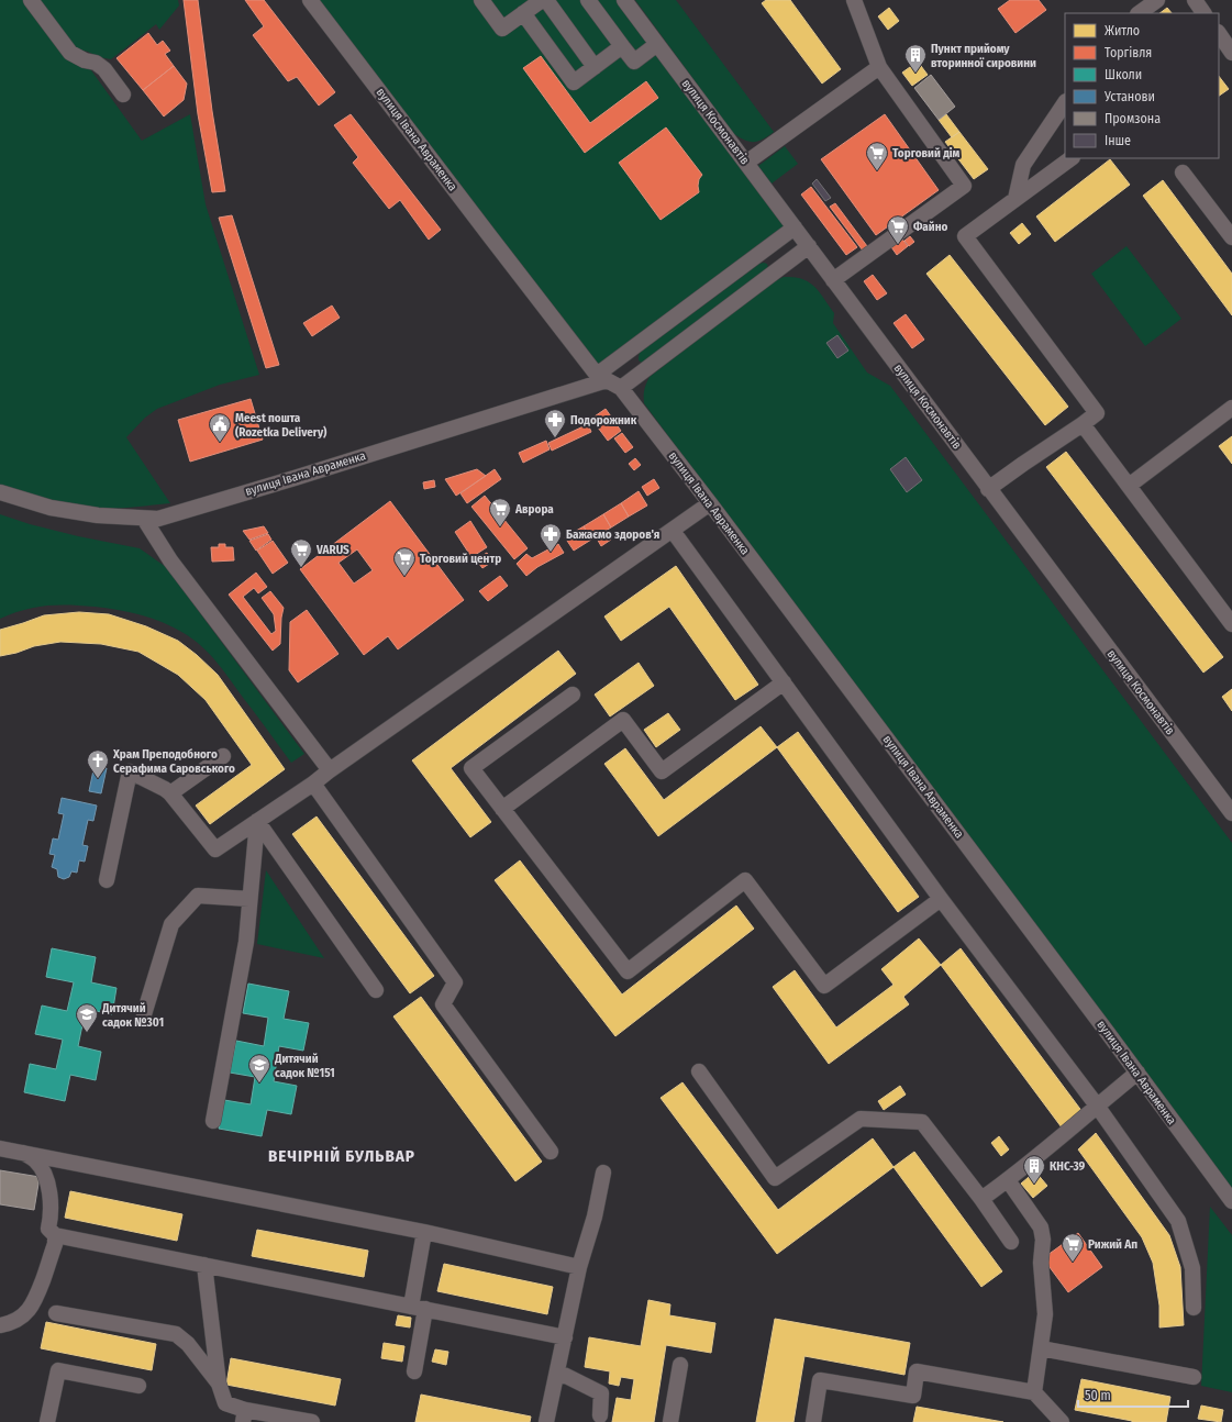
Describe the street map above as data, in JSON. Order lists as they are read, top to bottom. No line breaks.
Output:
{"streets":{"street":["вулиця Космонавтів","вулиця Івана Авраменка"]},"districts":["ВЕЧІРНІЙ БУЛЬВАР"],"places":{"building":["Пункт прийому вторинної сировини","КНС-39"],"supermarket":["Торговий дім","Файно","Аврора","VARUS","Торговий центр","Рижий Ап"],"pharmacy":["Подорожник","Бажаємо здоров'я"],"public building":["Meest пошта (Rozetka Delivery)"],"church":["Храм Преподобного Серафима Саровського"],"school or university":["Дитячий садок №301","Дитячий садок №151"]},"legend":["Житло","Торгівля","Школи","Установи","Промзона","Інше"],"scale_bar":"50 m"}
